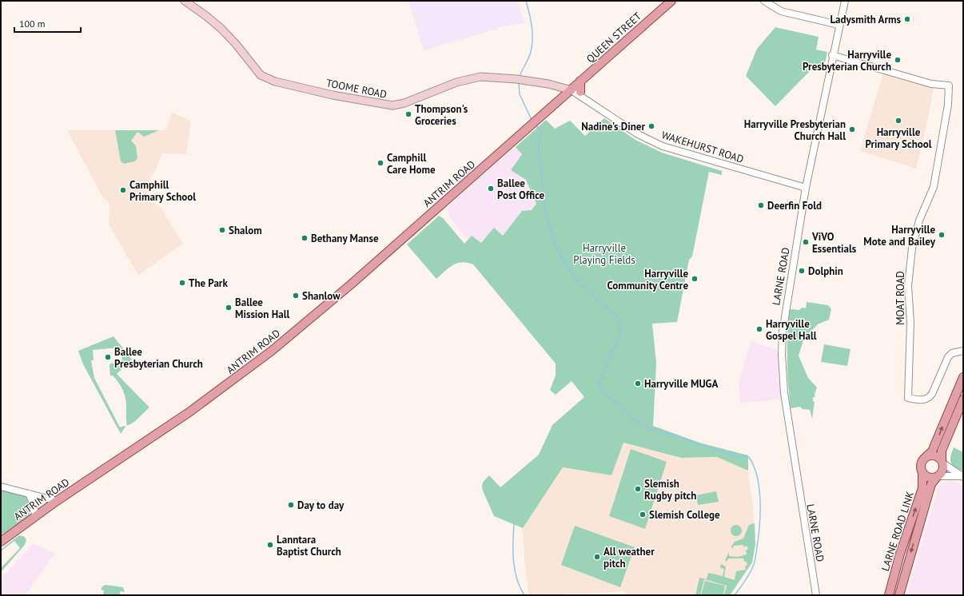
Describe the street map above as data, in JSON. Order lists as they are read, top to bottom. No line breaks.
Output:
{"streets":{"main road":["QUEEN STREET","TOOME ROAD","ANTRIM ROAD","LARNE ROAD LINK"],"street":["WAKEHURST ROAD","LARNE ROAD","MOAT ROAD"]},"crossings":[["QUEEN STREET","TOOME ROAD"],["QUEEN STREET","WAKEHURST ROAD"],["QUEEN STREET","ANTRIM ROAD"],["TOOME ROAD","WAKEHURST ROAD"],["TOOME ROAD","ANTRIM ROAD"],["WAKEHURST ROAD","ANTRIM ROAD"],["WAKEHURST ROAD","LARNE ROAD"],["LARNE ROAD","MOAT ROAD"]],"parks":["Harryville Playing Fields"],"places":["Ladysmith Arms","Harryville Presbyterian Church","Thompson's Groceries","Harryville Primary School","Nadine's Diner","Harryville Presbyterian Church Hall","Camphill Care Home","Ballee Post Office","Camphill Primary School","Deerfin Fold","Shalom","Harryville Mote and Bailey","Bethany Manse","ViVO Essentials","Dolphin","Harryville Community Centre","The Park","Shanlow","Ballee Mission Hall","Harryville Gospel Hall","Ballee Presbyterian Church","Harryville MUGA","Slemish Rugby pitch","Day to day","Slemish College","Lanntara Baptist Church","All weather pitch"],"scale_bar":"100 m"}
